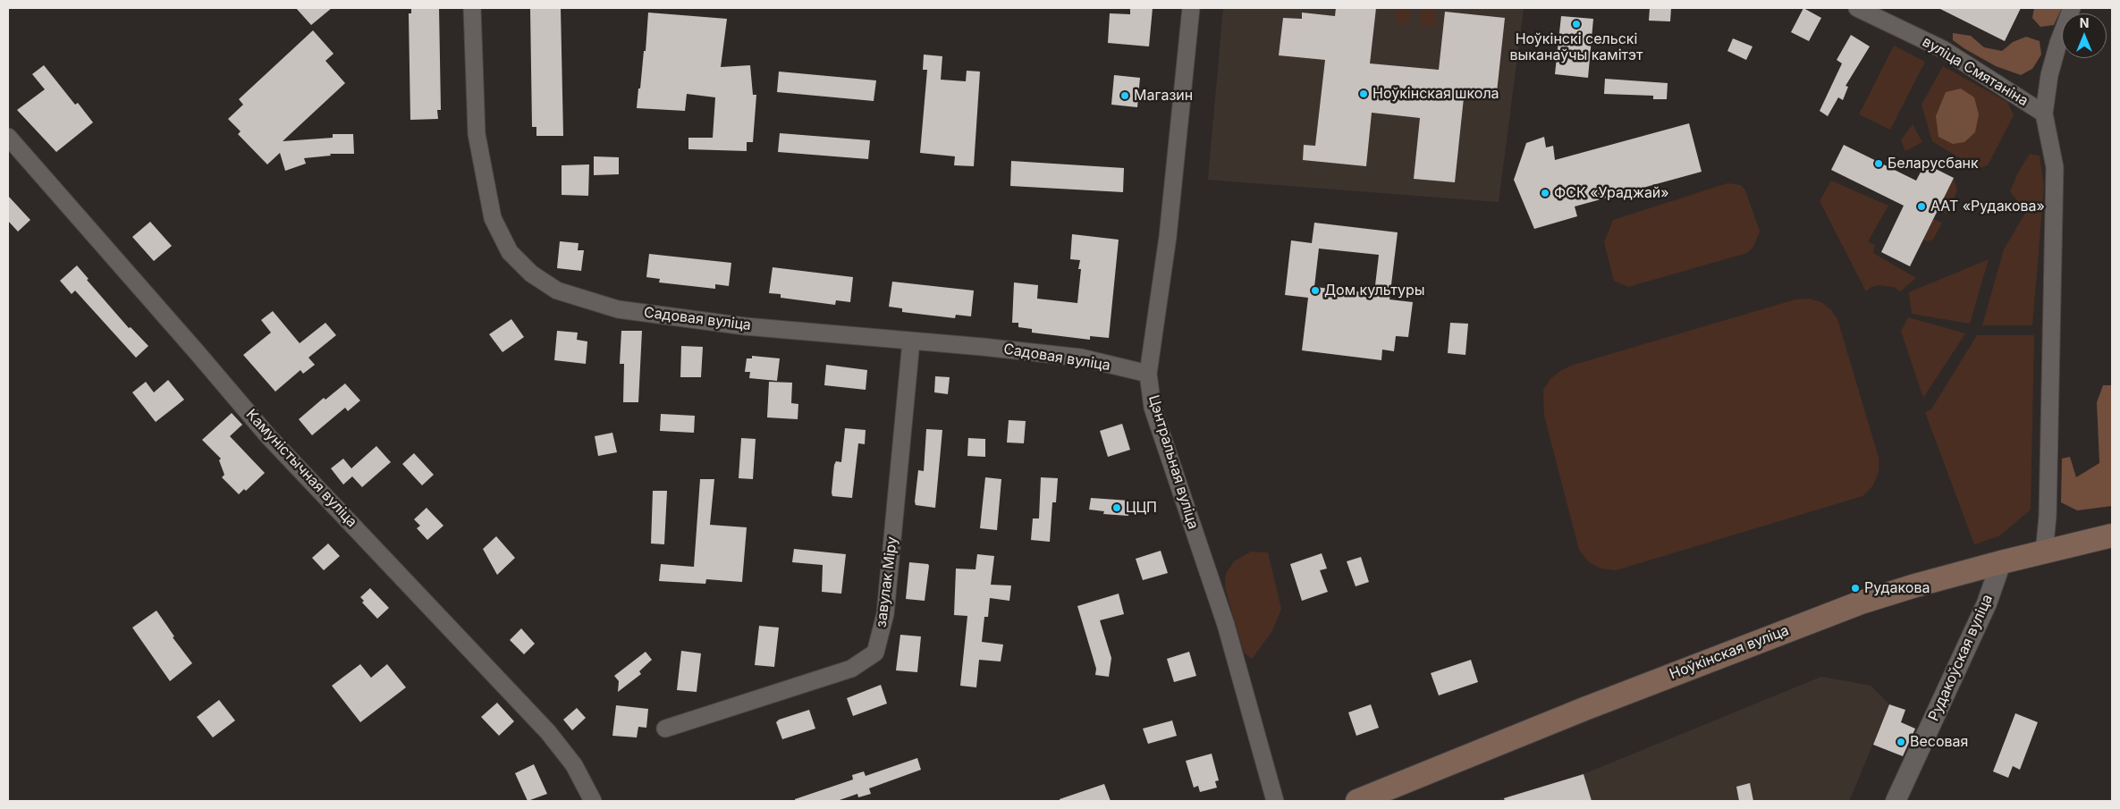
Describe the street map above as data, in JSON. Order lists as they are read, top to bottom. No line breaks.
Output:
{"streets":{"main road":["Ноўкінская вуліца"],"street":["вуліца Смятаніна","Садовая вуліца","Цэнтральная вуліца","Камуністычная вуліца","завулак Міру","Рудакоўская вуліца"]},"crossings":[["вуліца Смятаніна","Ноўкінская вуліца"],["Садовая вуліца","Цэнтральная вуліца"],["Садовая вуліца","завулак Міру"],["Ноўкінская вуліца","Рудакоўская вуліца"]],"places":["Ноўкінскі сельскі выканаўчы камітэт","Ноўкінская школа","Магазин","Беларусбанк","ФСК «Ураджай»","ААТ «Рудакова»","Дом культуры","ЦЦП","Рудакова","Весовая"],"north":"top"}
